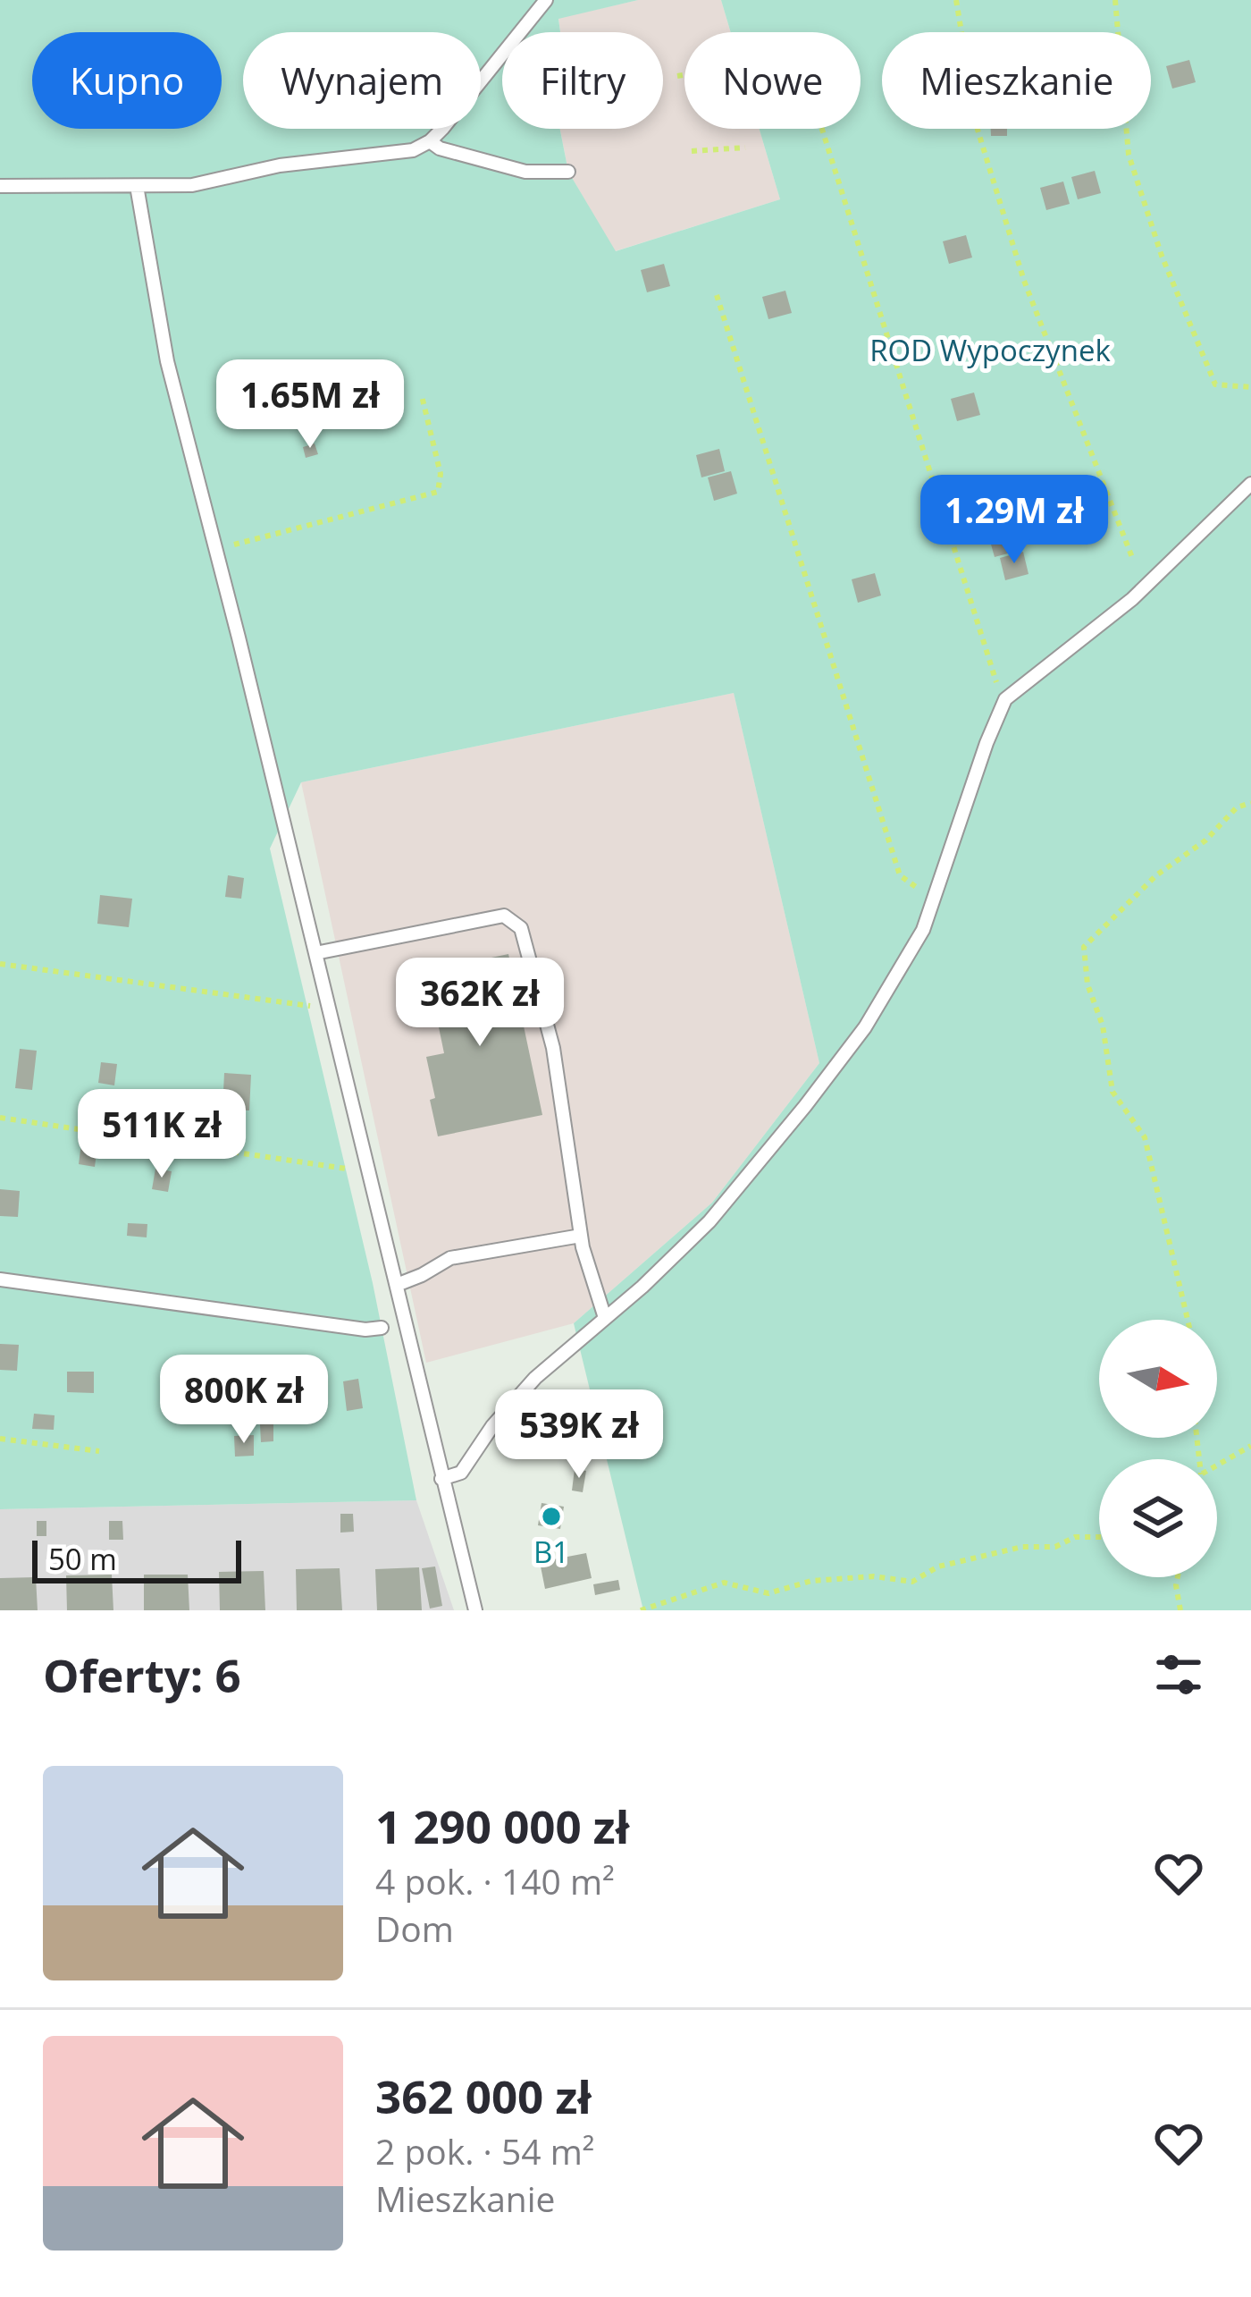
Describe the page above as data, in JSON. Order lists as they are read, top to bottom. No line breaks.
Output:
{"parks":["ROD Wypoczynek"],"places":["B1"],"scale_bar":"50 m","north":"right","page":{"chip":["Kupno","Wynajem","Filtry","Nowe","Mieszkanie"],"price":["1.65M zł","1.29M zł","362K zł","511K zł","800K zł","539K zł"],"scale":"50 m","heading":"Oferty: 6","list":[{"name":"1 290 000 zł","note":"4 pok. · 140 m² · Dom"},{"name":"362 000 zł","note":"2 pok. · 54 m² · Mieszkanie"}]}}
